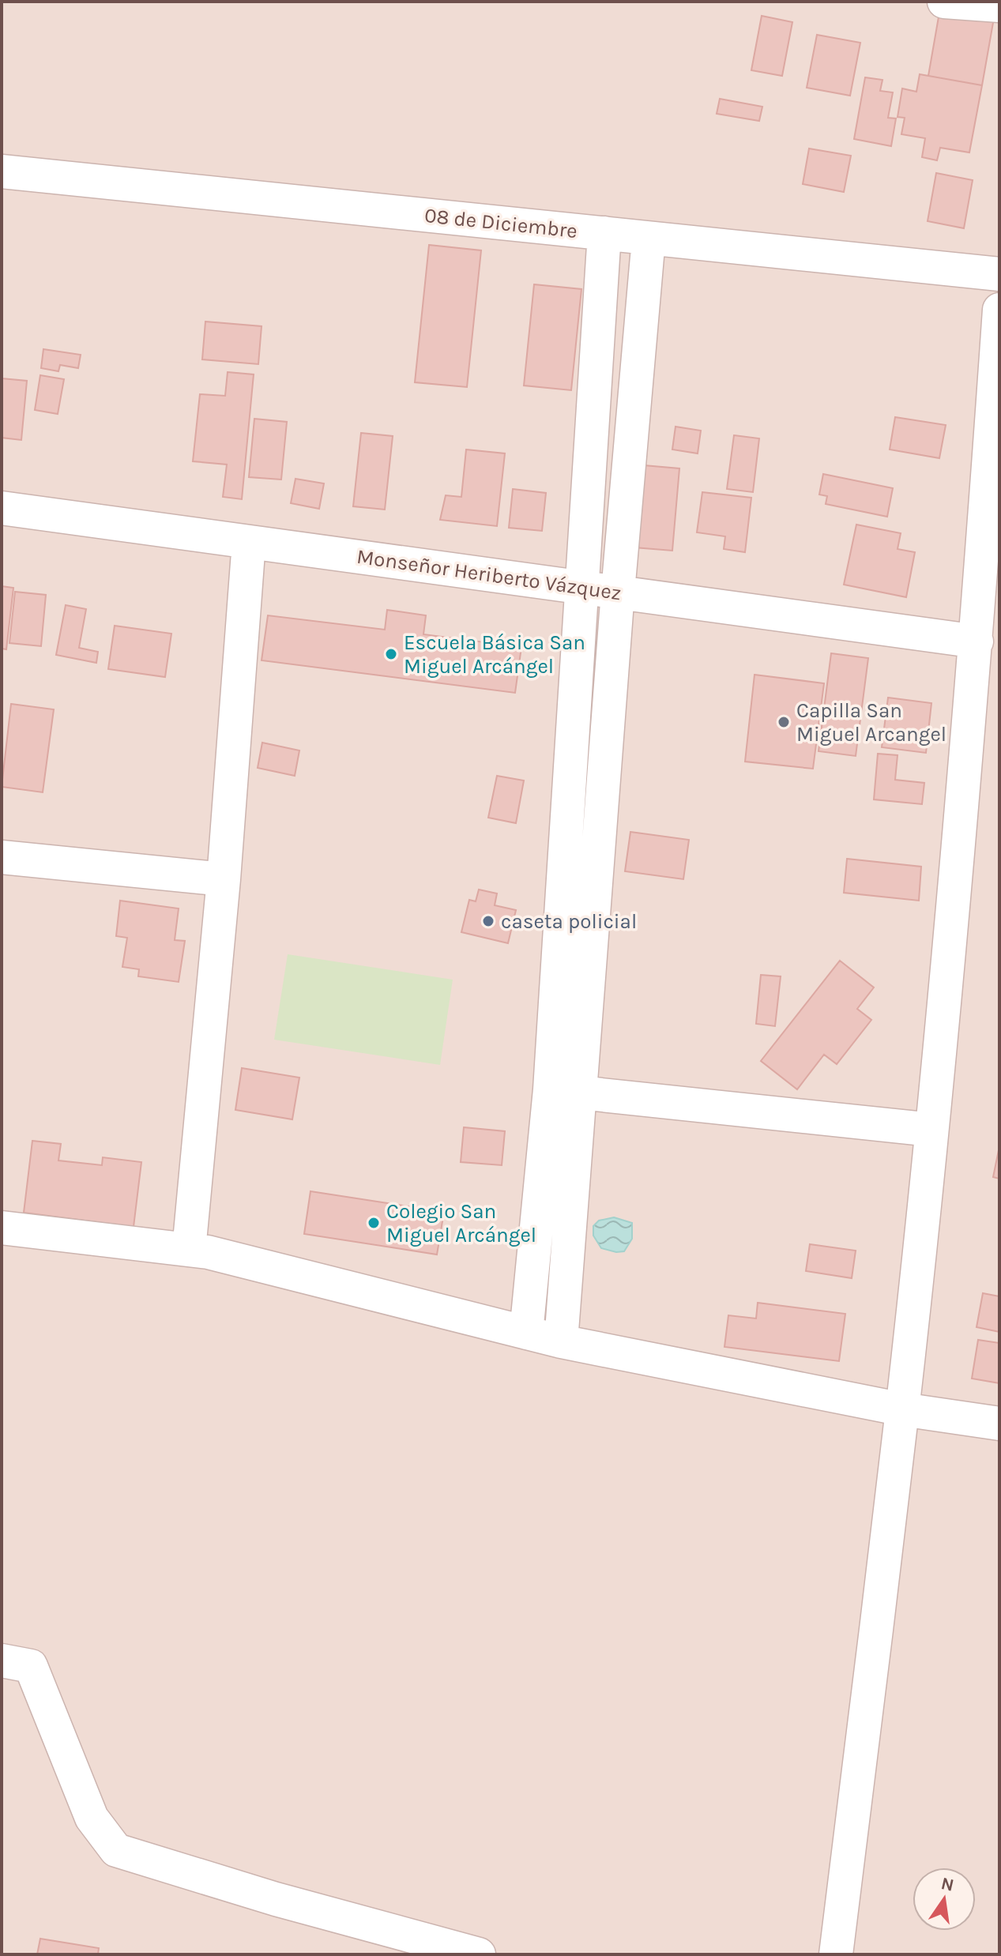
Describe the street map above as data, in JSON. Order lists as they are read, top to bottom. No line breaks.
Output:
{"streets":{"street":["08 de Diciembre","Monseñor Heriberto Vázquez"]},"places":["Escuela Básica San Miguel Arcángel","Capilla San Miguel Arcangel","caseta policial","Colegio San Miguel Arcángel"],"north":"top"}
